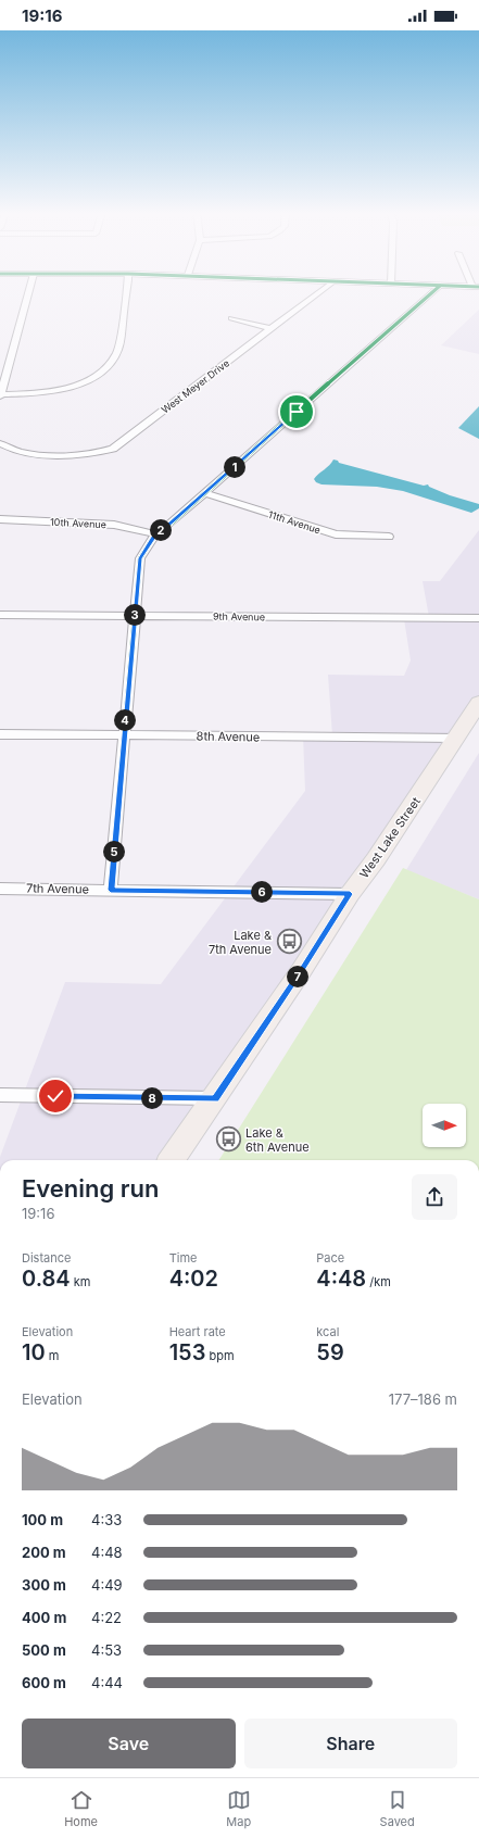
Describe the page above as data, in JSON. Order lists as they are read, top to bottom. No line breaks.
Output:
{"streets":{"main road":["West Lake Street"],"street":["West Meyer Drive","11th Avenue","10th Avenue","9th Avenue","8th Avenue","7th Avenue"]},"crossings":[["8th Avenue","West Lake Street"],["West Lake Street","7th Avenue"]],"places":{"bus stop":["Lake & 7th Avenue","Lake & 6th Avenue"]},"north":"right","page":{"status":"19:16","pins":["1","2","3","4","5","6","7","8"],"heading":["Evening run","19:16"],"stats":[["Distance","0.84 km"],["Time","4:02"],["Pace","4:48 /km"],["Elevation","10 m"],["Heart rate","153 bpm"],["kcal","59"]],"chart":["Elevation","177–186 m"],"list":[{"name":"100 m","note":"4:33"},{"name":"200 m","note":"4:48"},{"name":"300 m","note":"4:49"},{"name":"400 m","note":"4:22"},{"name":"500 m","note":"4:53"},{"name":"600 m","note":"4:44"}],"buttons":["Save","Share"],"tabs":["Home","Map","Saved"]}}
